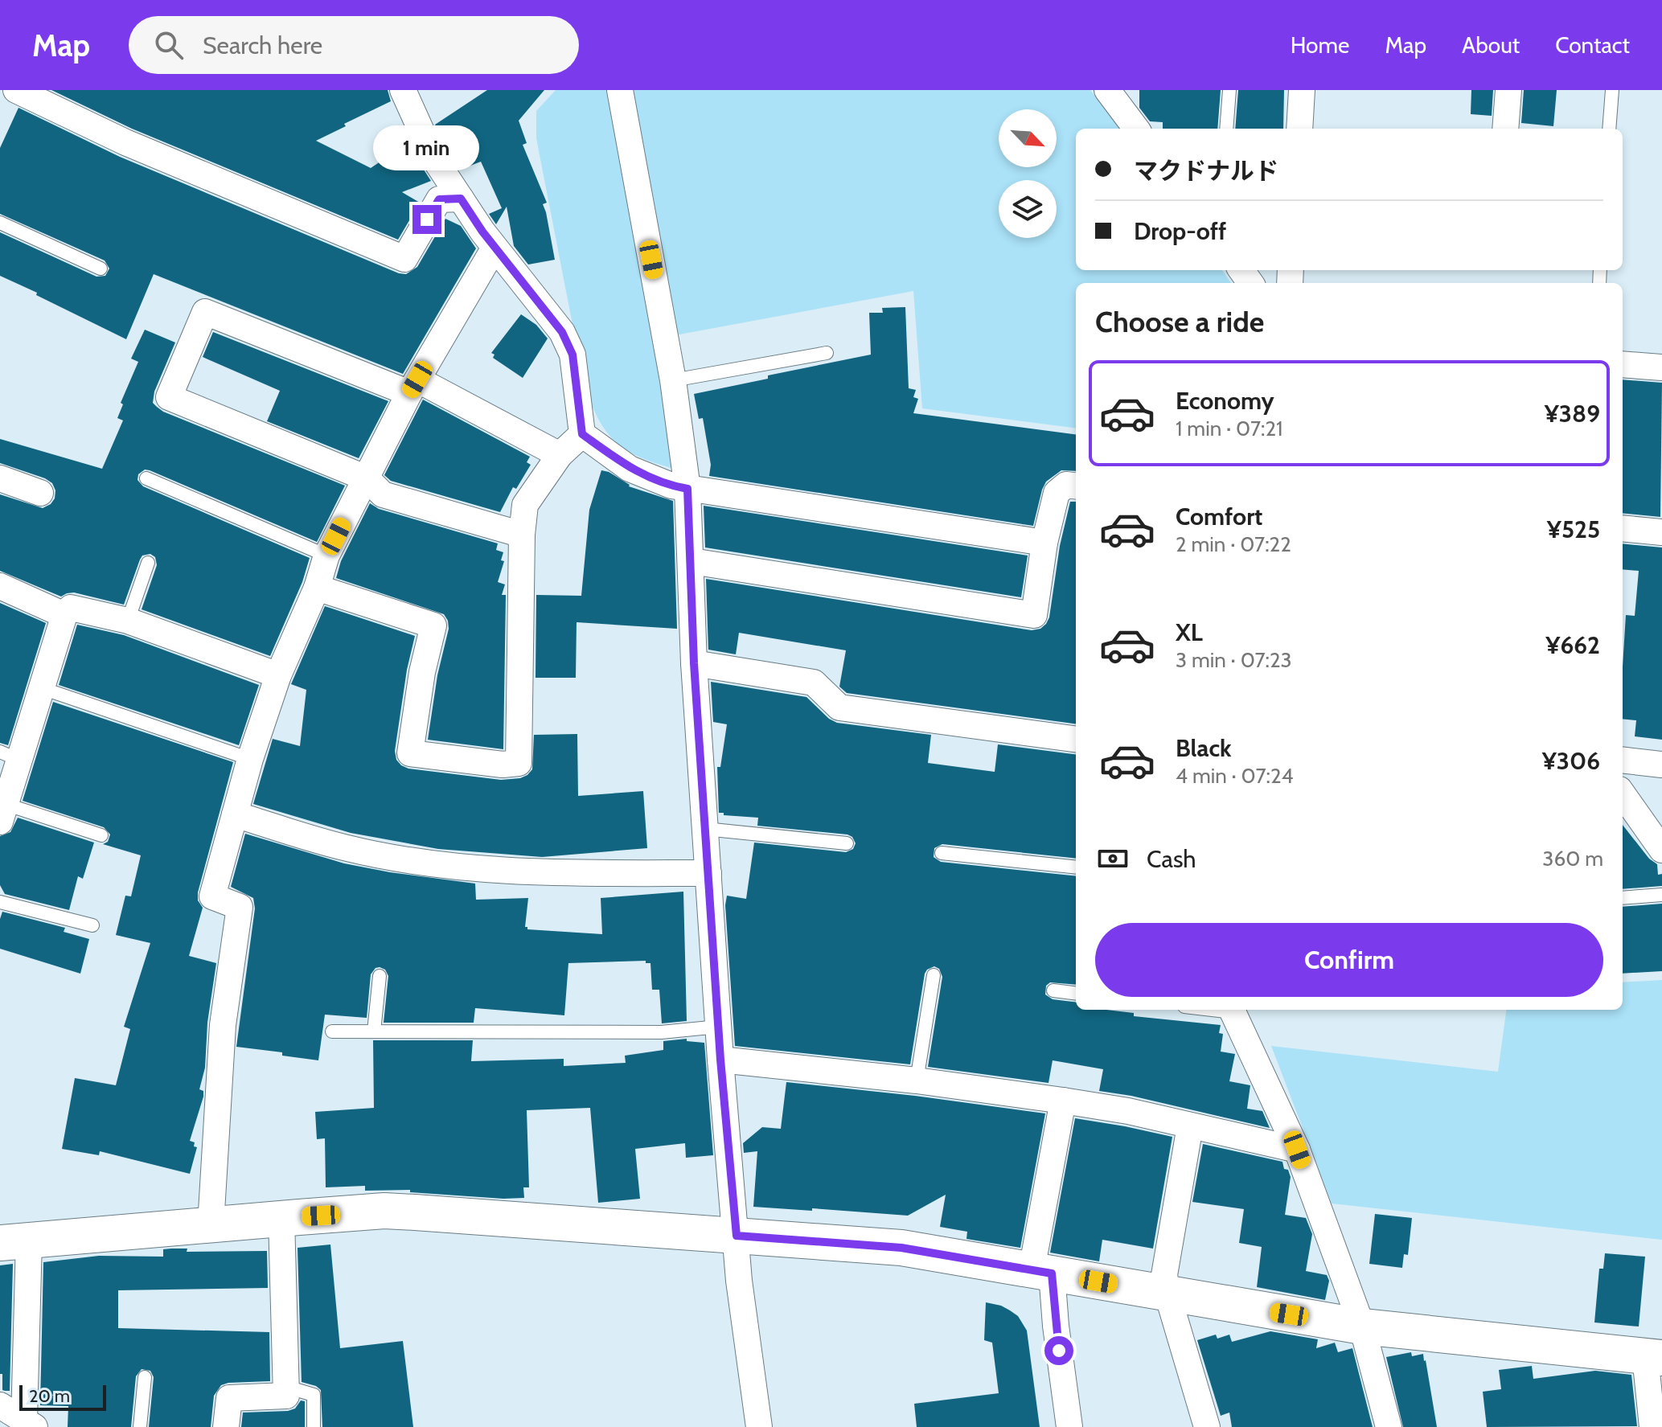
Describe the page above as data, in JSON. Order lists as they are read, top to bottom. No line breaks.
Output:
{"scale_bar":"20 m","north":"bottom right","page":{"header":"Map","search":"Search here","nav":["Home","Map","About","Contact"],"bubble":"1 min","banner":["マクドナルド","Drop-off"],"heading":"Choose a ride","list":[{"name":"Economy","note":"1 min · 07:21","value":"¥389"},{"name":"Comfort","note":"2 min · 07:22","value":"¥525"},{"name":"XL","note":"3 min · 07:23","value":"¥662"},{"name":"Black","note":"4 min · 07:24","value":"¥306"}],"pay":["Cash","360 m"],"buttons":"Confirm","scale":"20 m"}}
